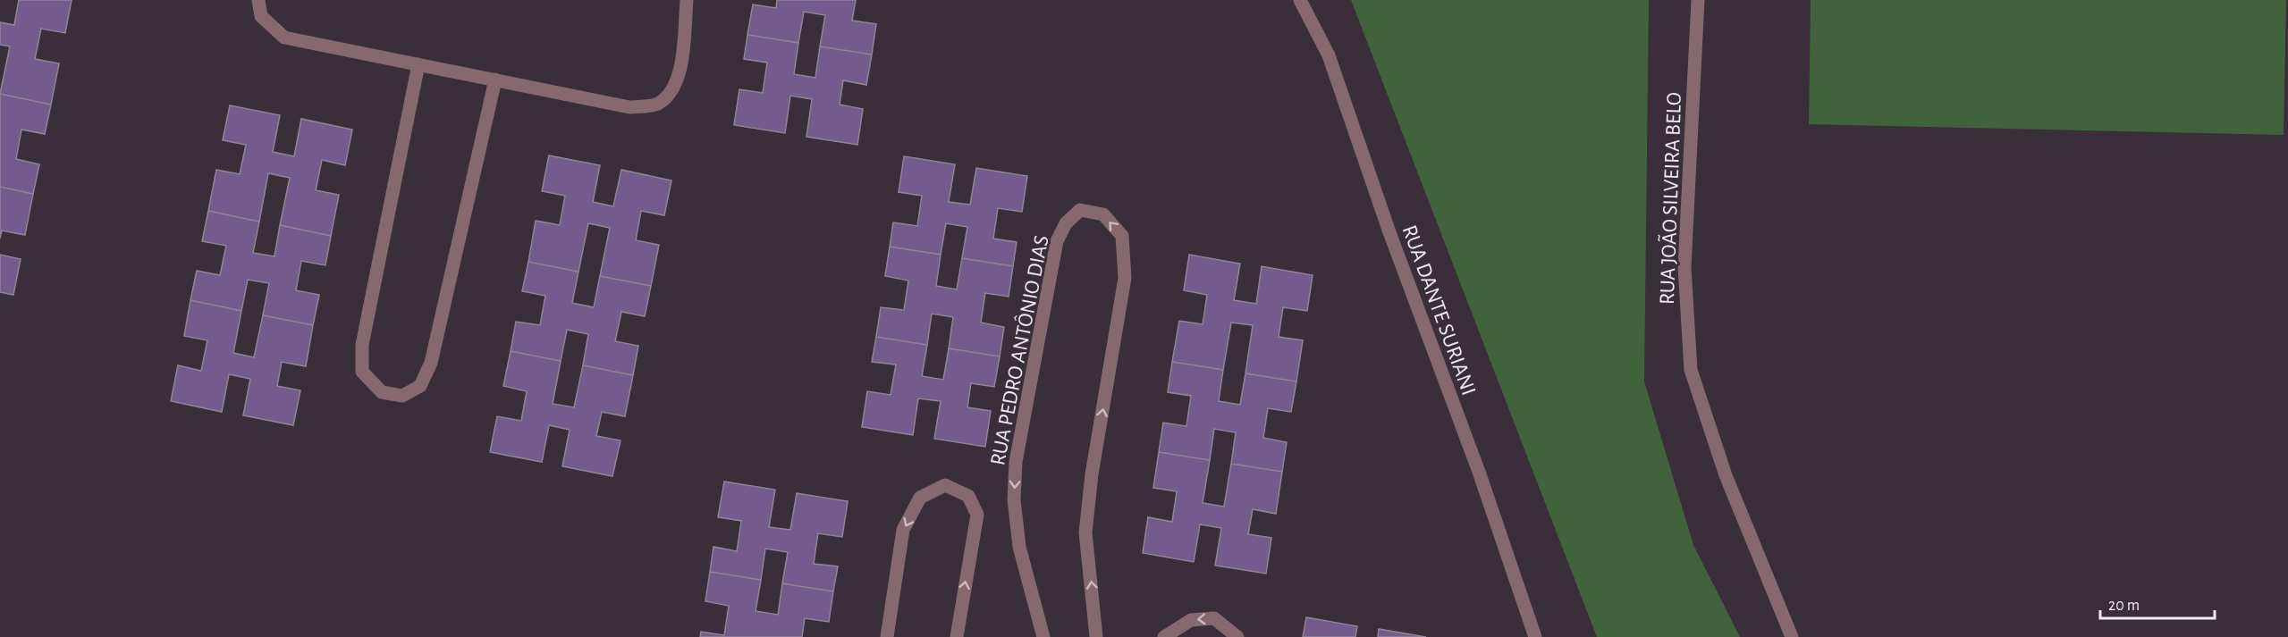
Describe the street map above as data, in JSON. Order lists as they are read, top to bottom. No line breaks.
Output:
{"streets":{"street":["RUA JOÃO SILVEIRA BELO","RUA DANTE SURIANI","RUA PEDRO ANTÔNIO DIAS"]},"scale_bar":"20 m"}
